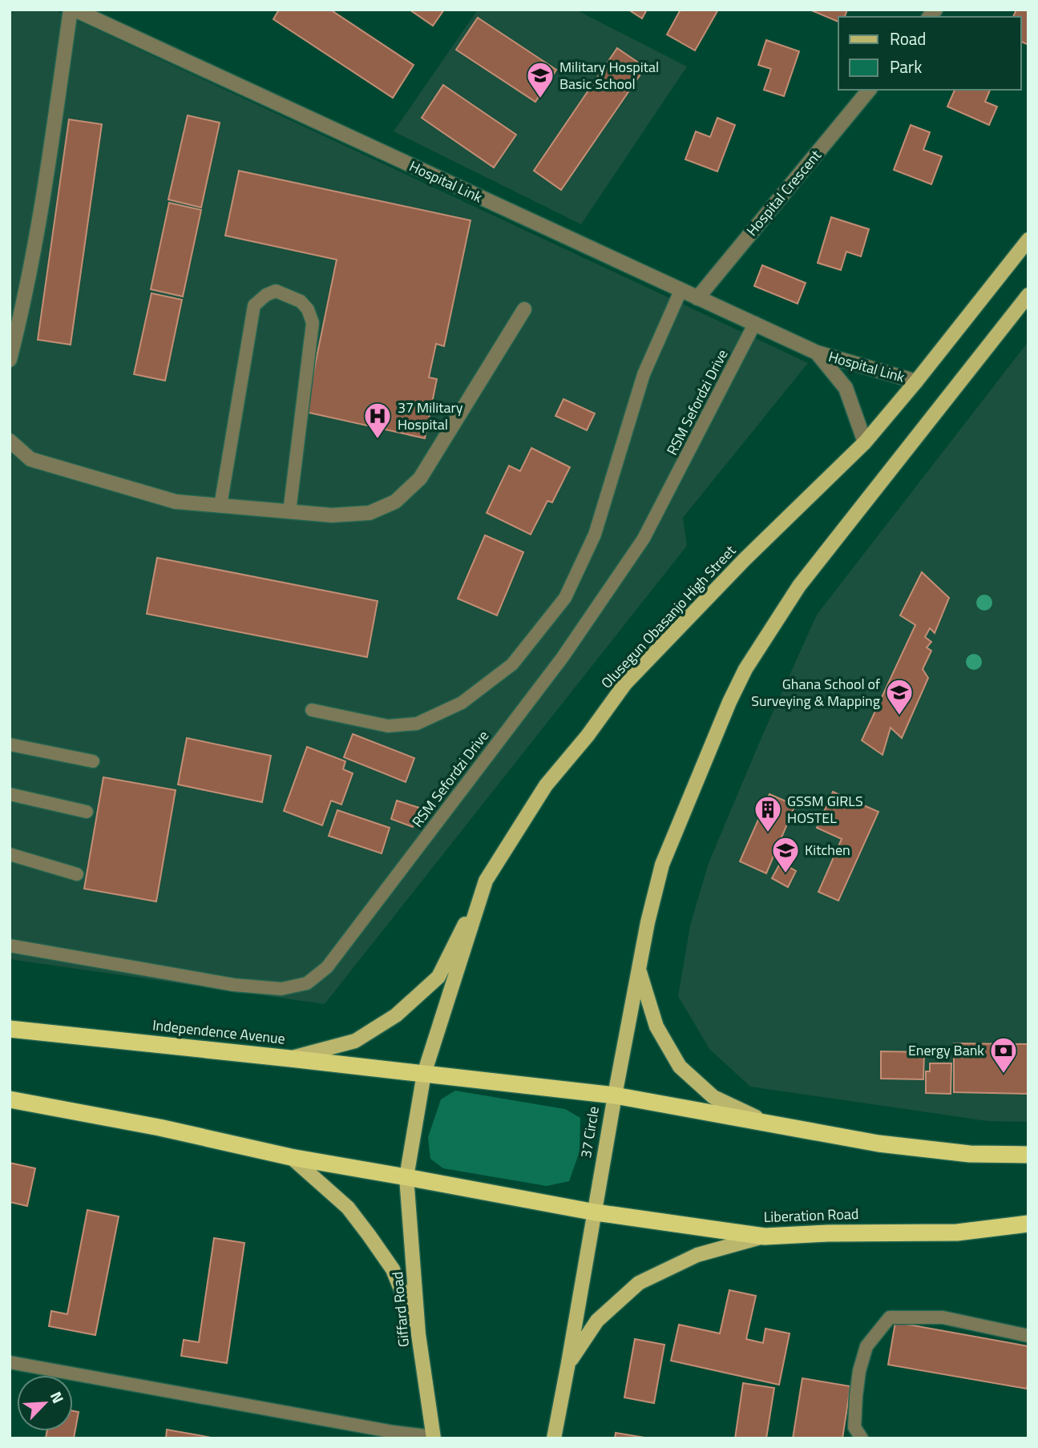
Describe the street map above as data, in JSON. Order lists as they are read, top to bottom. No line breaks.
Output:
{"streets":{"highway":["Independence Avenue","37 Circle","Liberation Road"],"main road":["Olusegun Obasanjo High Street","Giffard Road"],"street":["Hospital Link","Hospital Crescent"],"lane":["RSM Sefordzi Drive"]},"crossings":[["Hospital Link","Hospital Crescent"],["Hospital Link","RSM Sefordzi Drive"],["Hospital Link","Olusegun Obasanjo High Street"],["Olusegun Obasanjo High Street","Independence Avenue"],["Olusegun Obasanjo High Street","37 Circle"],["Independence Avenue","37 Circle"],["37 Circle","Liberation Road"]],"places":{"school or university":["Military Hospital Basic School","Ghana School of Surveying & Mapping","Kitchen"],"hospital":["37 Military Hospital"],"building":["GSSM GIRLS HOSTEL"],"bank":["Energy Bank"]},"legend":["Road","Park"],"north":"top right"}
